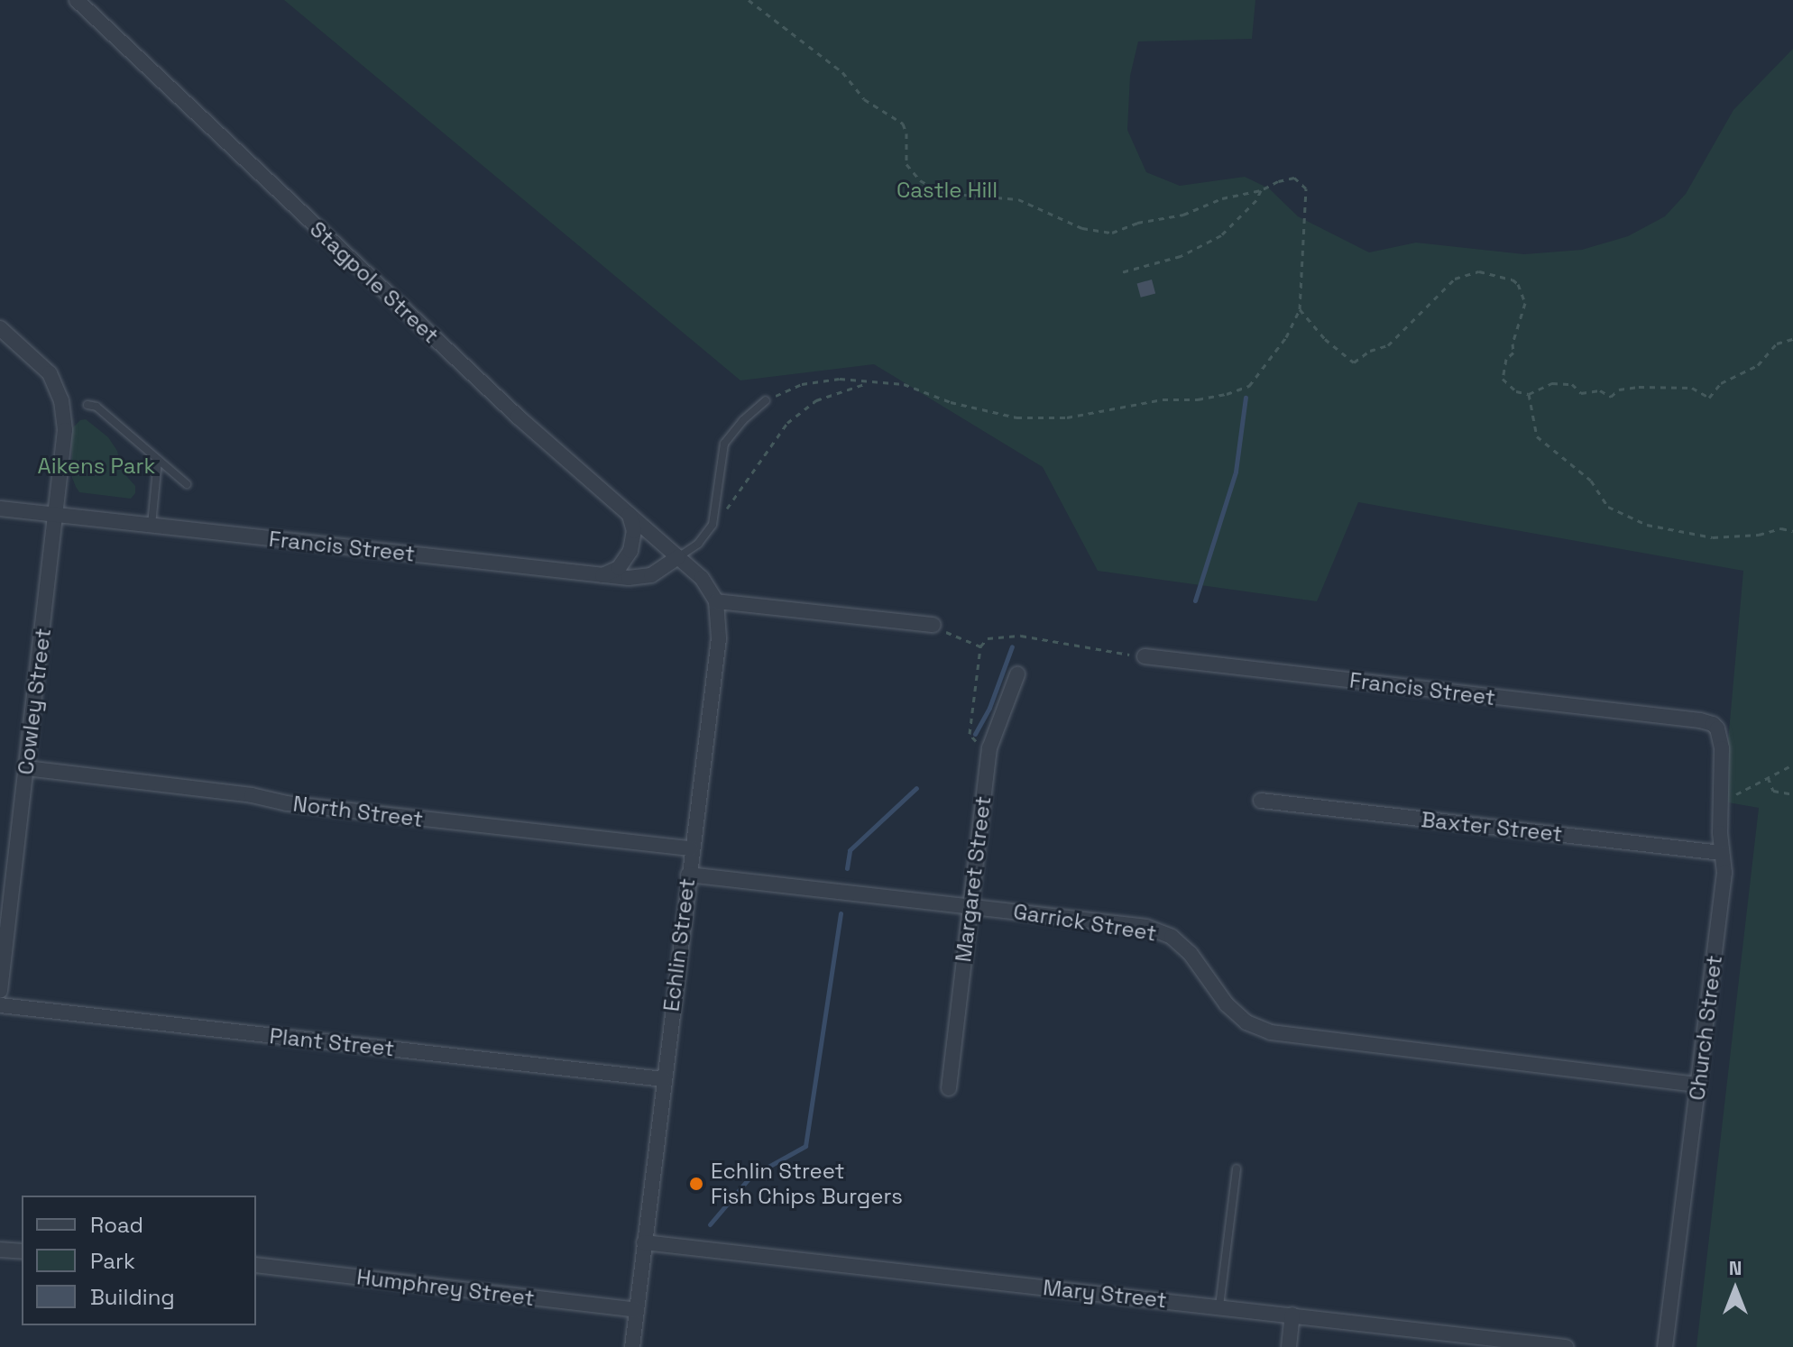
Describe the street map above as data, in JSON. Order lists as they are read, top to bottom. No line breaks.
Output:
{"streets":{"street":["Stagpole Street","Francis Street","Cowley Street","North Street","Baxter Street","Margaret Street","Garrick Street","Echlin Street","Church Street","Plant Street","Humphrey Street","Mary Street"]},"crossings":[["Stagpole Street","Francis Street"],["Francis Street","Cowley Street"],["Francis Street","Church Street"],["Cowley Street","North Street"],["North Street","Echlin Street"],["Baxter Street","Church Street"],["Margaret Street","Garrick Street"],["Garrick Street","Echlin Street"],["Garrick Street","Church Street"],["Echlin Street","Plant Street"],["Echlin Street","Humphrey Street"],["Echlin Street","Mary Street"]],"parks":["Castle Hill","Aikens Park"],"places":["Echlin Street Fish Chips Burgers"],"legend":["Road","Park","Building"],"north":"top"}
